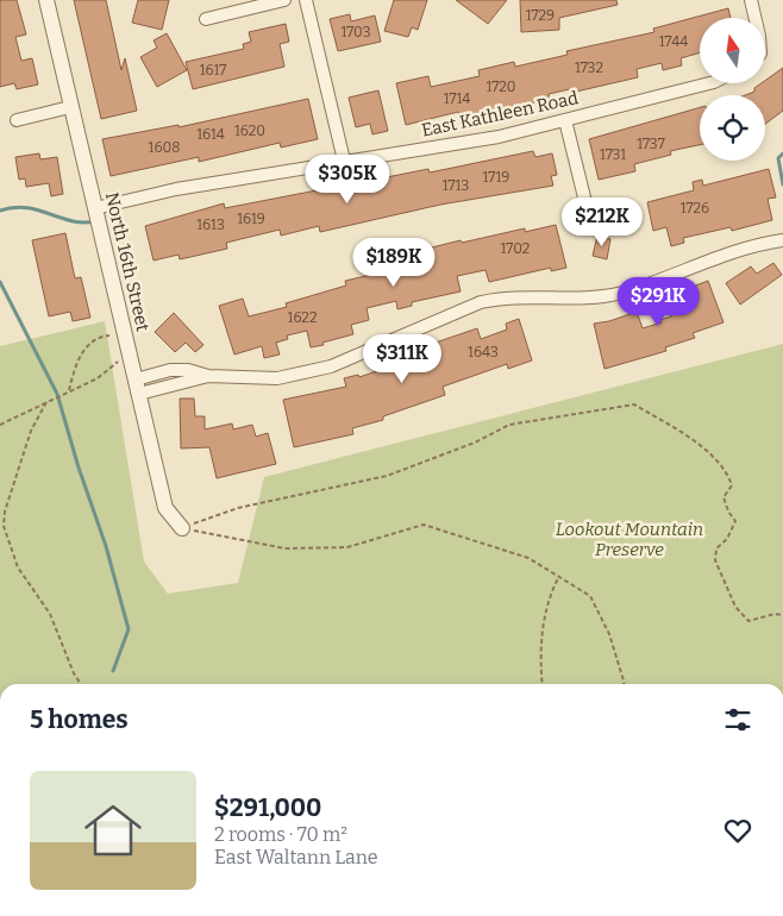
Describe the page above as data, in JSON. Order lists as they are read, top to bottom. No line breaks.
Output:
{"streets":{"street":["East Kathleen Road","North 16th Street"]},"crossings":[["East Kathleen Road","North 16th Street"]],"parks":["Lookout Mountain Preserve"],"house_numbers":["1729","1703","1744","1732","1617","1720","1714","1620","1614","1737","1608","1731","1719","1713","1726","1619","1613","1702","1622","1643"],"north":"top","page":{"price":["$305K","$212K","$189K","$291K","$311K"],"heading":"5 homes","list":[{"name":"$291,000","note":"2 rooms · 70 m² · East Waltann Lane"}]}}
